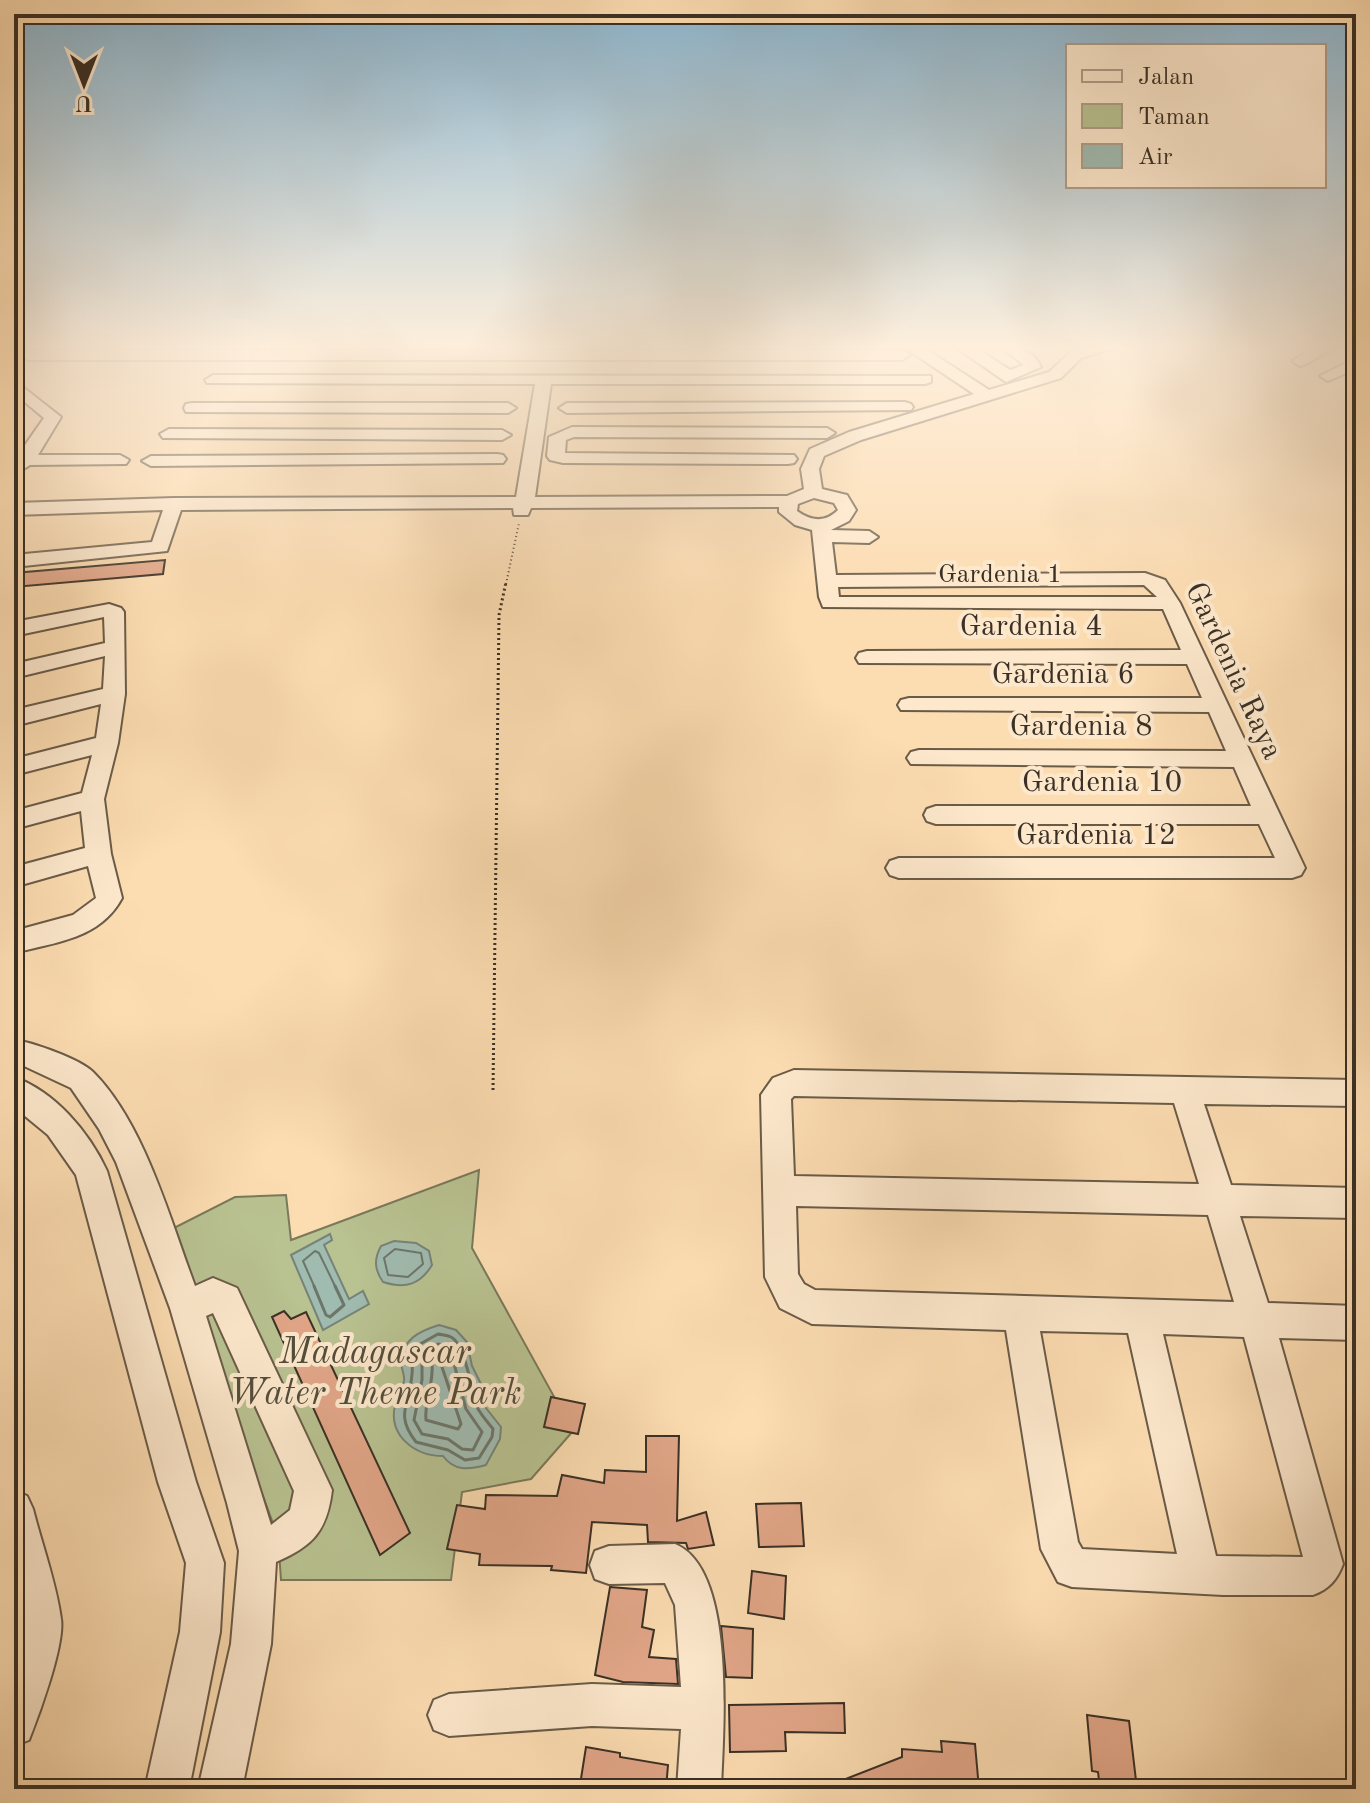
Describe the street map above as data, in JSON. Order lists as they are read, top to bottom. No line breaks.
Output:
{"streets":{"street":["Gardenia 1","Gardenia 4","Gardenia Raya","Gardenia 6","Gardenia 8","Gardenia 10","Gardenia 12"]},"crossings":[["Gardenia 1","Gardenia Raya"],["Gardenia 4","Gardenia Raya"],["Gardenia Raya","Gardenia 6"],["Gardenia Raya","Gardenia 8"],["Gardenia Raya","Gardenia 10"],["Gardenia Raya","Gardenia 12"]],"parks":["Madagascar Water Theme Park"],"legend":["Jalan","Taman","Air"],"north":"bottom"}
